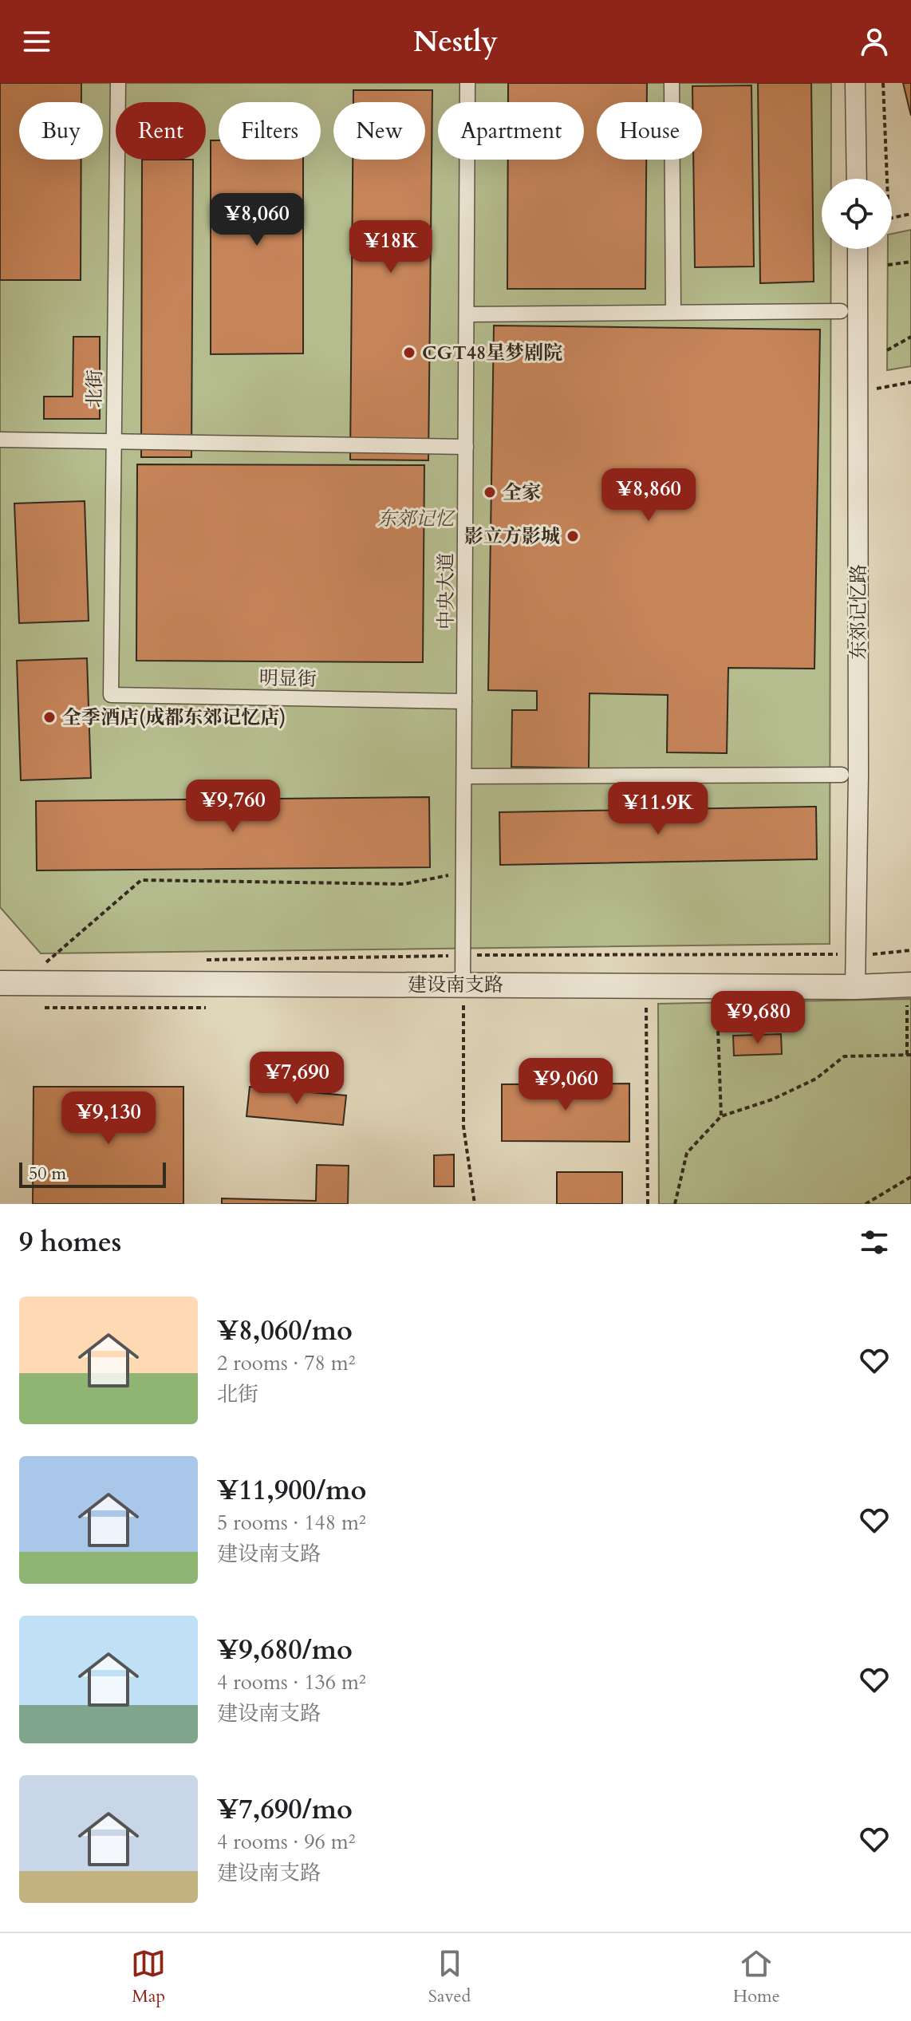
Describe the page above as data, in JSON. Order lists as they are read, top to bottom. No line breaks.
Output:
{"streets":{"street":["北街","中央大道","东郊记忆路","明显街","建设南支路"]},"crossings":[["北街","明显街"],["中央大道","明显街"],["中央大道","建设南支路"],["东郊记忆路","建设南支路"]],"parks":["东郊记忆"],"places":["CGT48星梦剧院","全家","影立方影城","全季酒店(成都东郊记忆店)"],"scale_bar":"50 m","page":{"header":"Nestly","chip":["Buy","Rent","Filters","New","Apartment","House"],"price":["¥8,060","¥18K","¥8,860","¥9,760","¥11.9K","¥9,680","¥7,690","¥9,060","¥9,130"],"scale":"50 m","heading":"9 homes","list":[{"name":"¥8,060/mo","note":"2 rooms · 78 m² · 北街"},{"name":"¥11,900/mo","note":"5 rooms · 148 m² · 建设南支路"},{"name":"¥9,680/mo","note":"4 rooms · 136 m² · 建设南支路"},{"name":"¥7,690/mo","note":"4 rooms · 96 m² · 建设南支路"}],"tabs":["Map","Saved","Home"]}}
